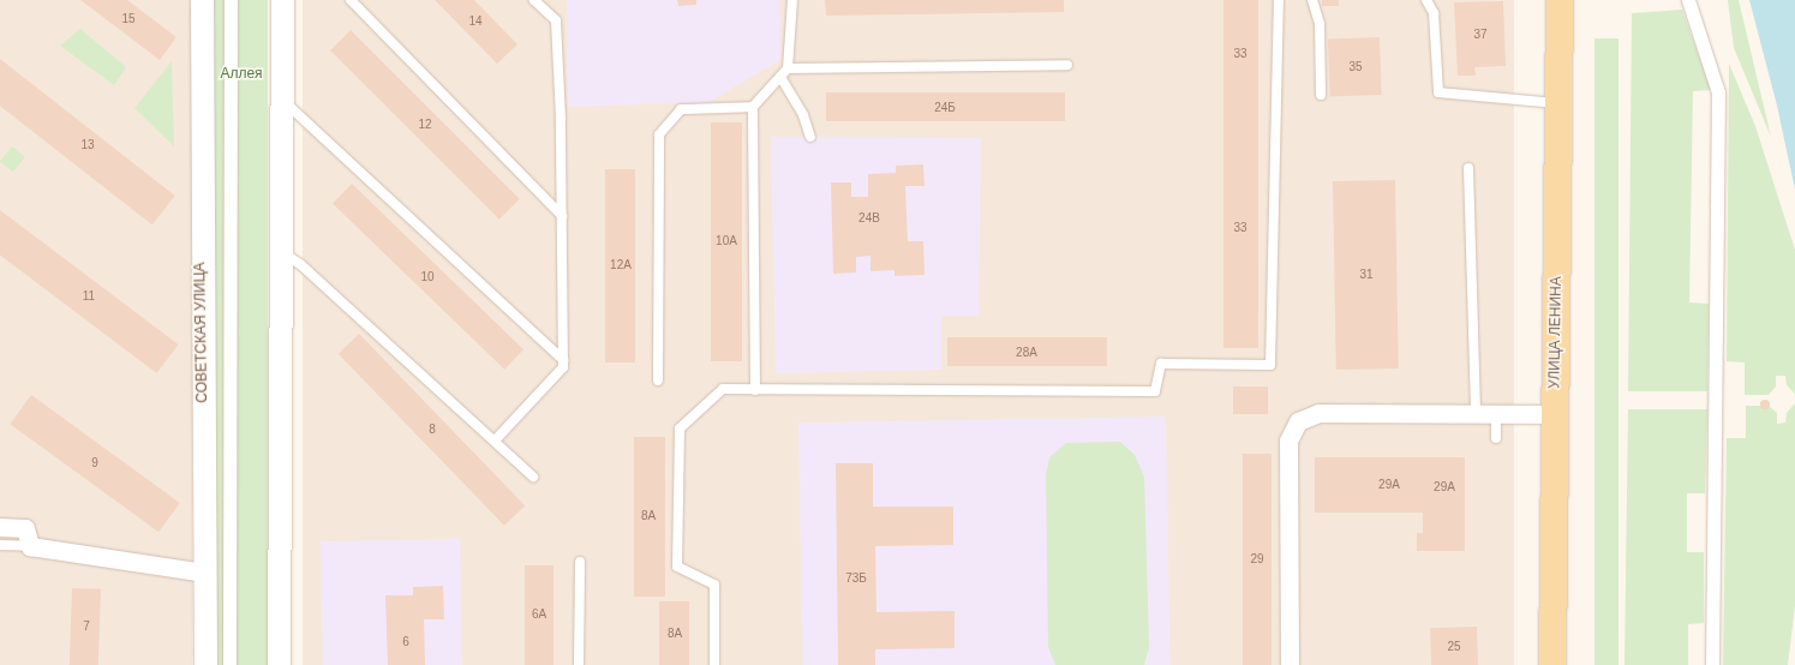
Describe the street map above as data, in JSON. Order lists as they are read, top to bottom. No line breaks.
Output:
{"streets":{"main road":["УЛИЦА ЛЕНИНА"],"street":["СОВЕТСКАЯ УЛИЦА"]},"parks":["Аллея"],"house_numbers":["15","14","37","33","35","24Б","12","13","24В","33","10А","12А","31","10","11","28А","8","9","29А","29А","8А","29","73Б","6А","7","8А","6","25"]}
